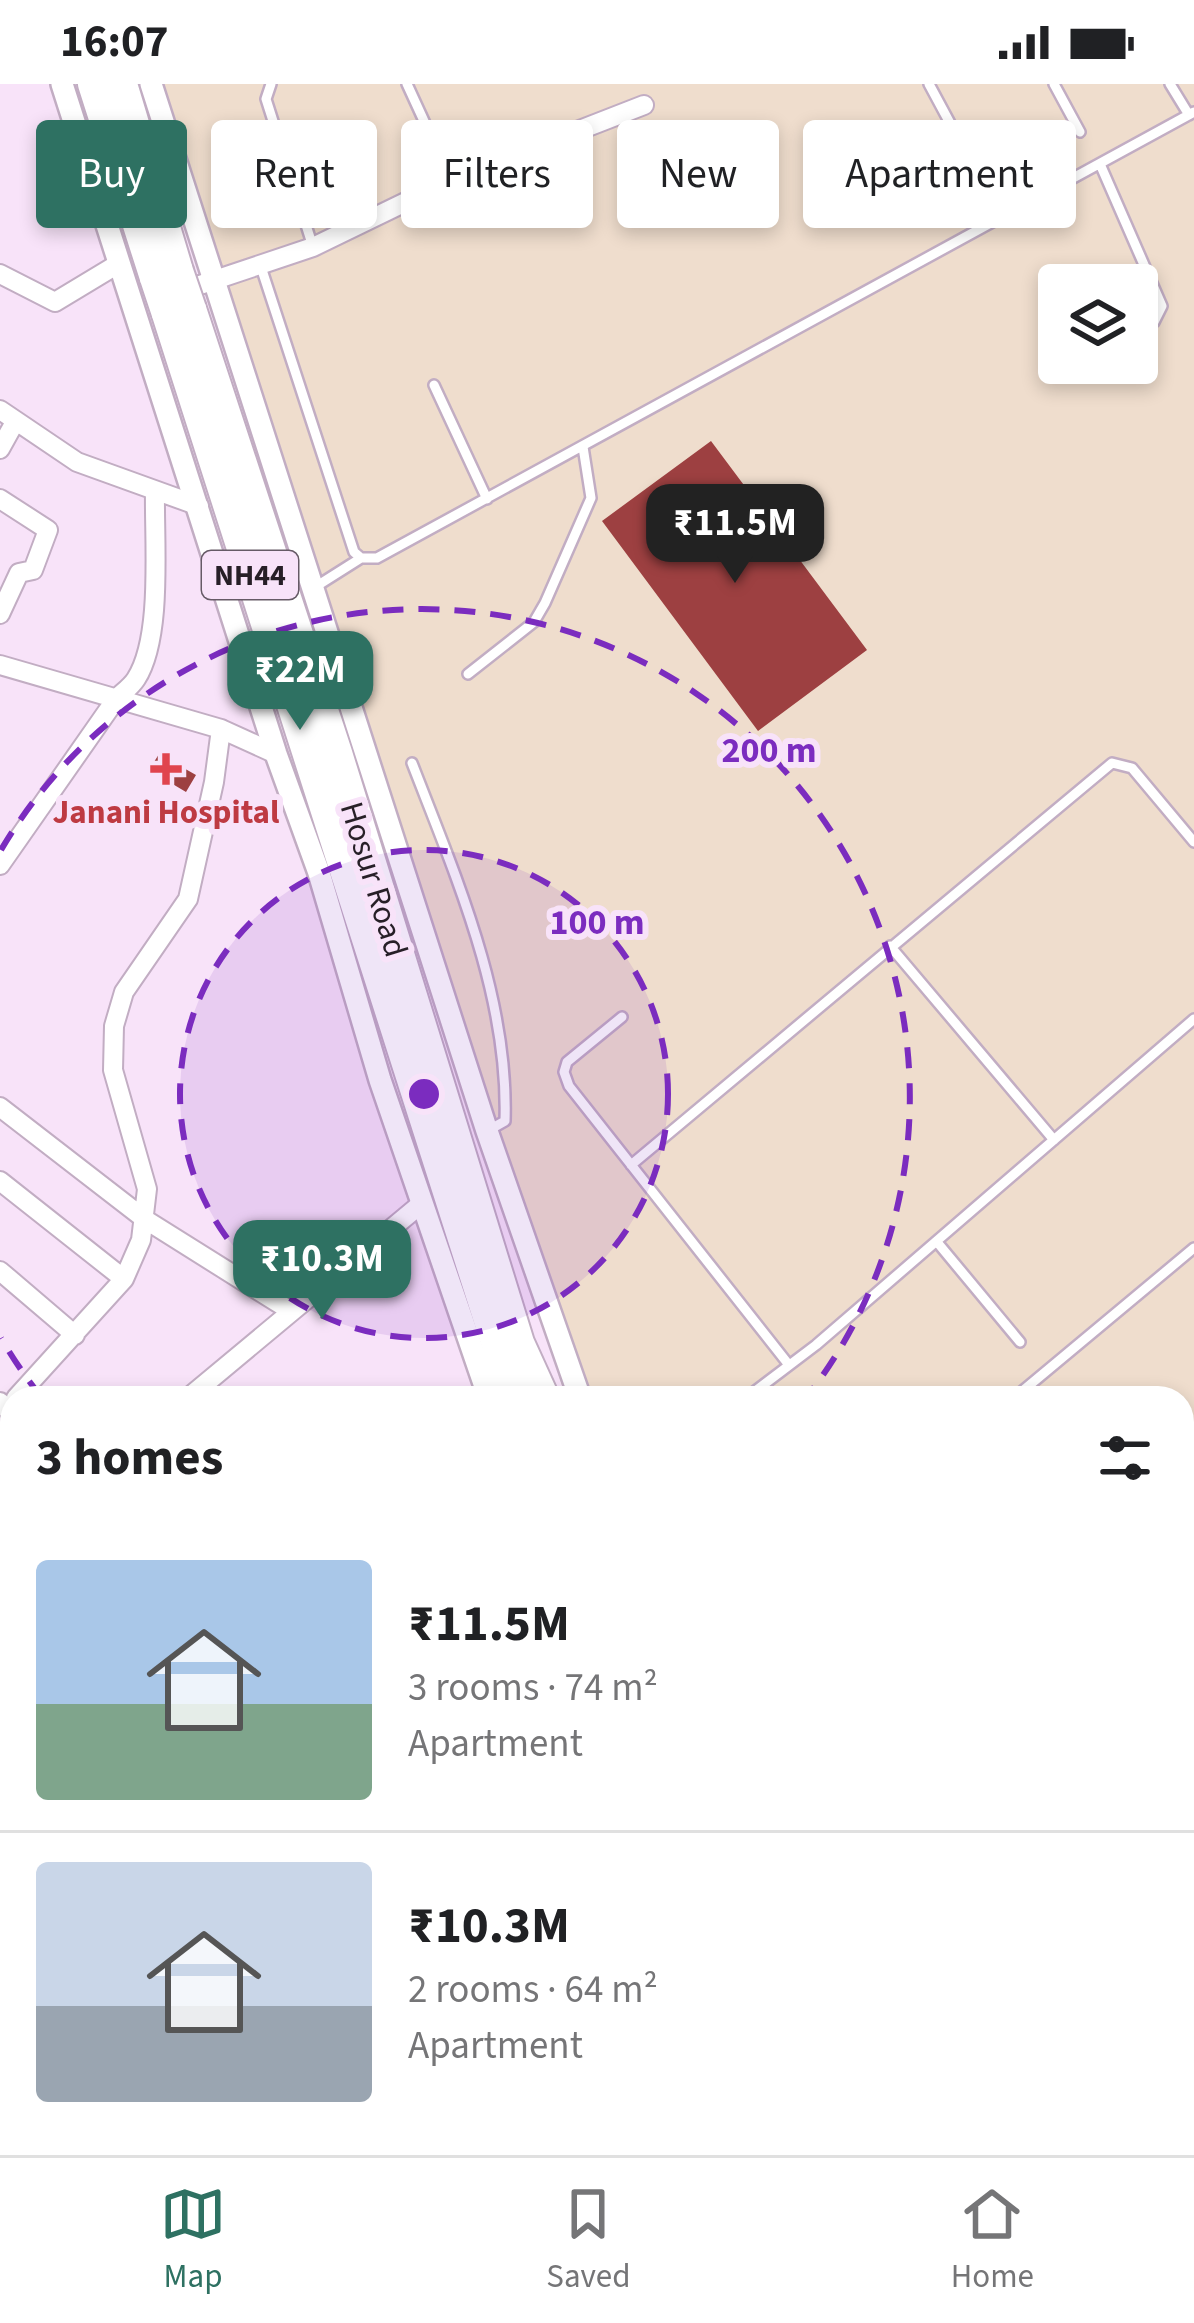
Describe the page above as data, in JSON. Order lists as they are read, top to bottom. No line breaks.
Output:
{"streets":{"highway":["NH44","Hosur Road"]},"places":{"health":["Janani Hospital"]},"page":{"status":"16:07","chip":["Buy","Rent","Filters","New","Apartment"],"price":["₹11.5M","₹22M","₹10.3M"],"heading":"3 homes","list":[{"name":"₹11.5M","note":"3 rooms · 74 m² · Apartment"},{"name":"₹10.3M","note":"2 rooms · 64 m² · Apartment"}],"tabs":["Map","Saved","Home"]},"rings":["200 m","100 m"]}
